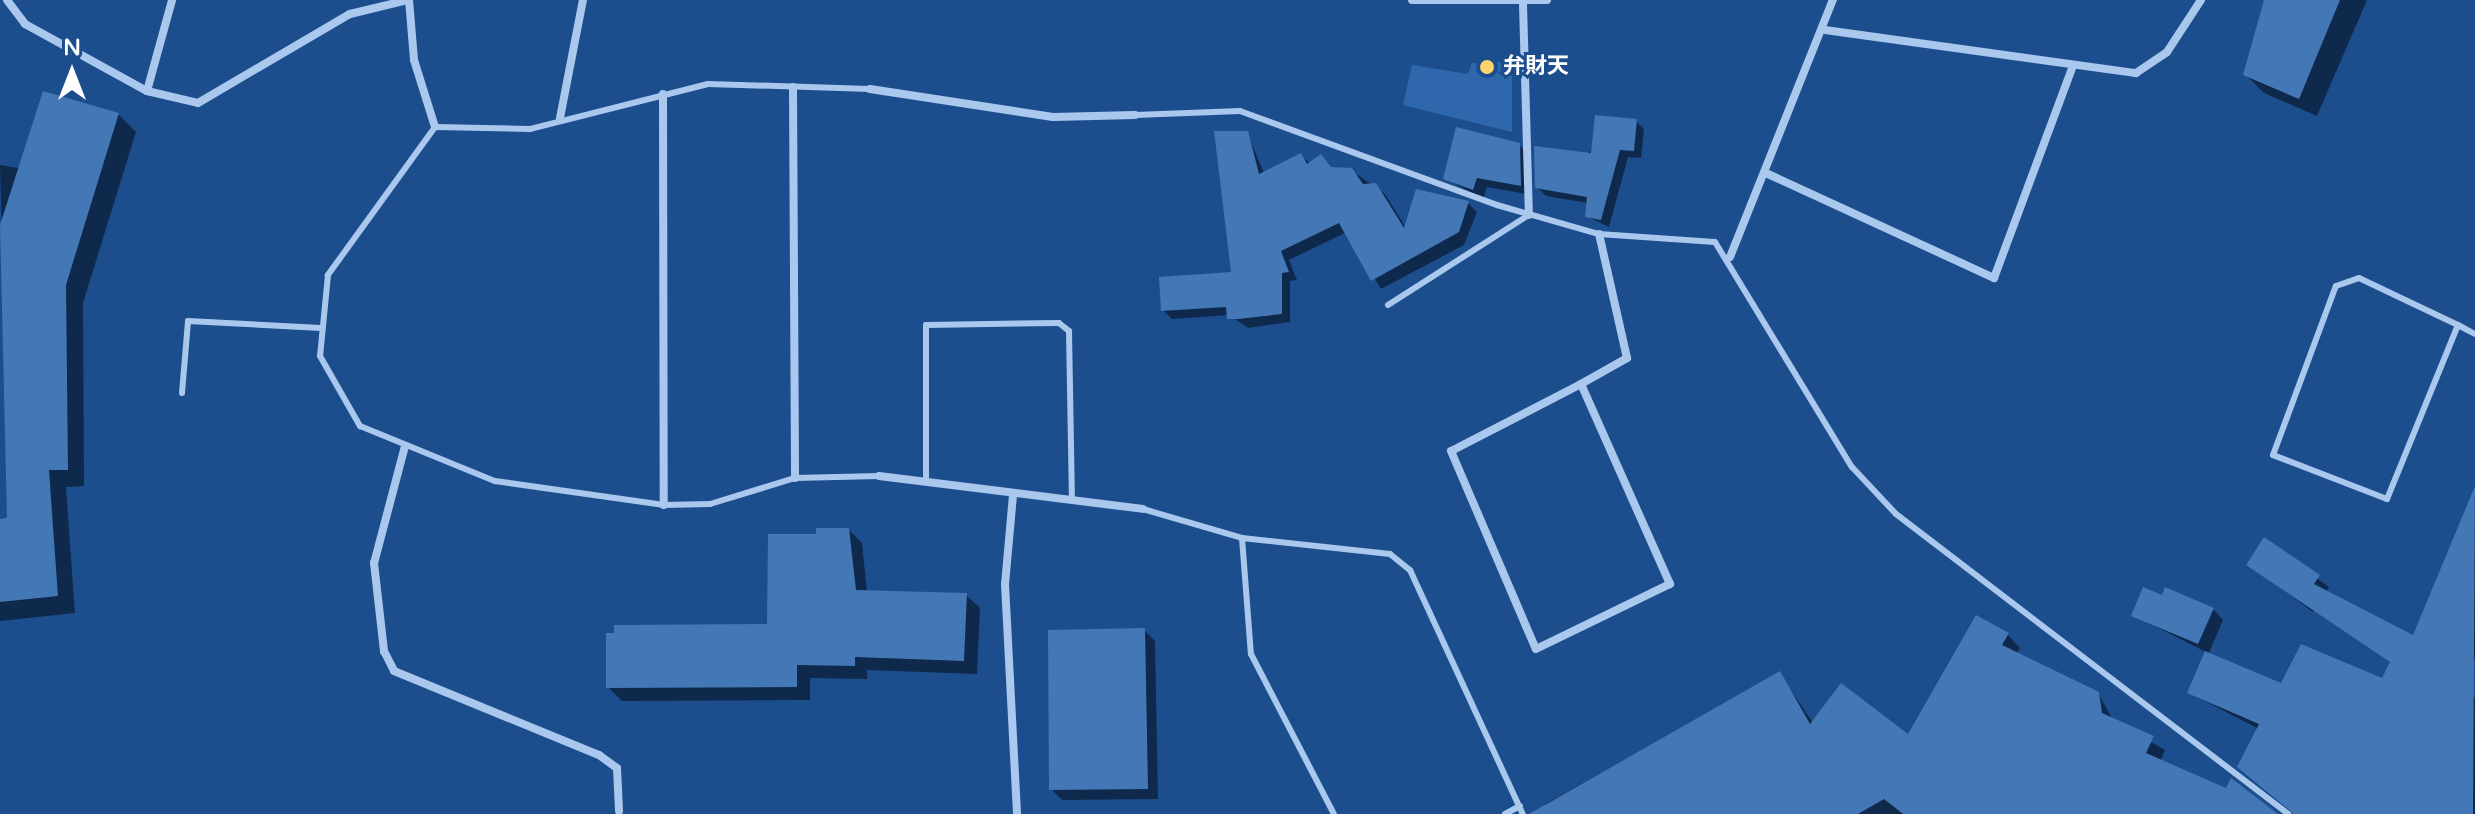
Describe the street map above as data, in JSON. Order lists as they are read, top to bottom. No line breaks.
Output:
{"places":["弁財天"],"north":"top"}
